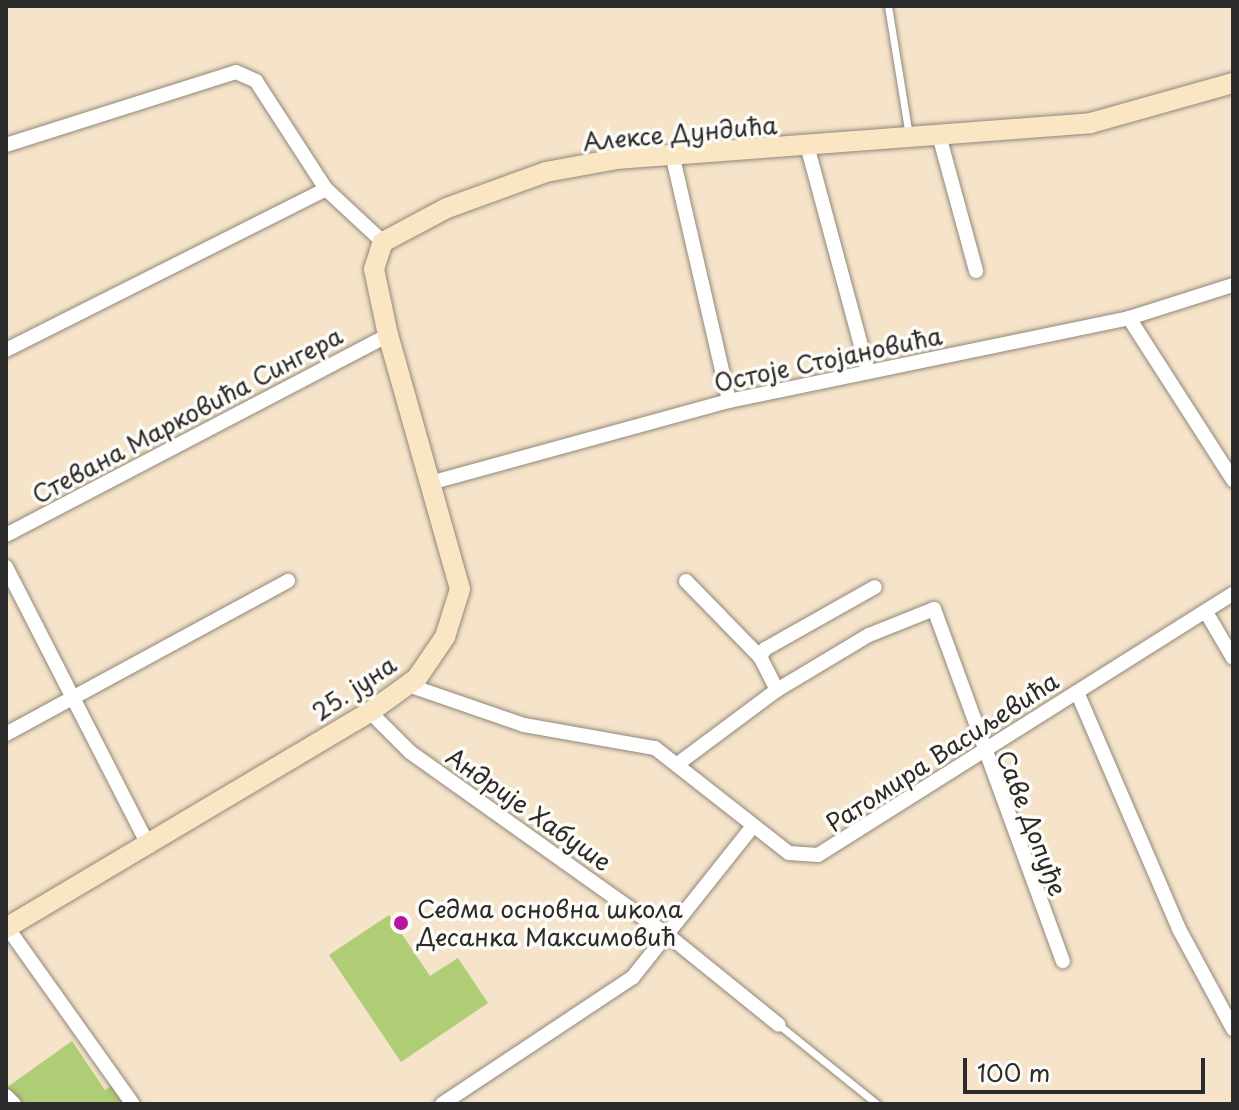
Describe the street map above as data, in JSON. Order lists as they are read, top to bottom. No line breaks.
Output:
{"streets":{"street":["Алексе Дундића","Остоје Стојановића","Стевана Марковића Сингера","25. јуна","Ратомира Васиљевића","Андрије Хабуше","Саве Допуђе"]},"crossings":[["Алексе Дундића","25. јуна"],["Остоје Стојановића","25. јуна"],["Стевана Марковића Сингера","25. јуна"],["25. јуна","Ратомира Васиљевића"],["25. јуна","Андрије Хабуше"],["Ратомира Васиљевића","Саве Допуђе"]],"places":["Седма основна школа Десанка Максимовић"],"scale_bar":"100 m"}
